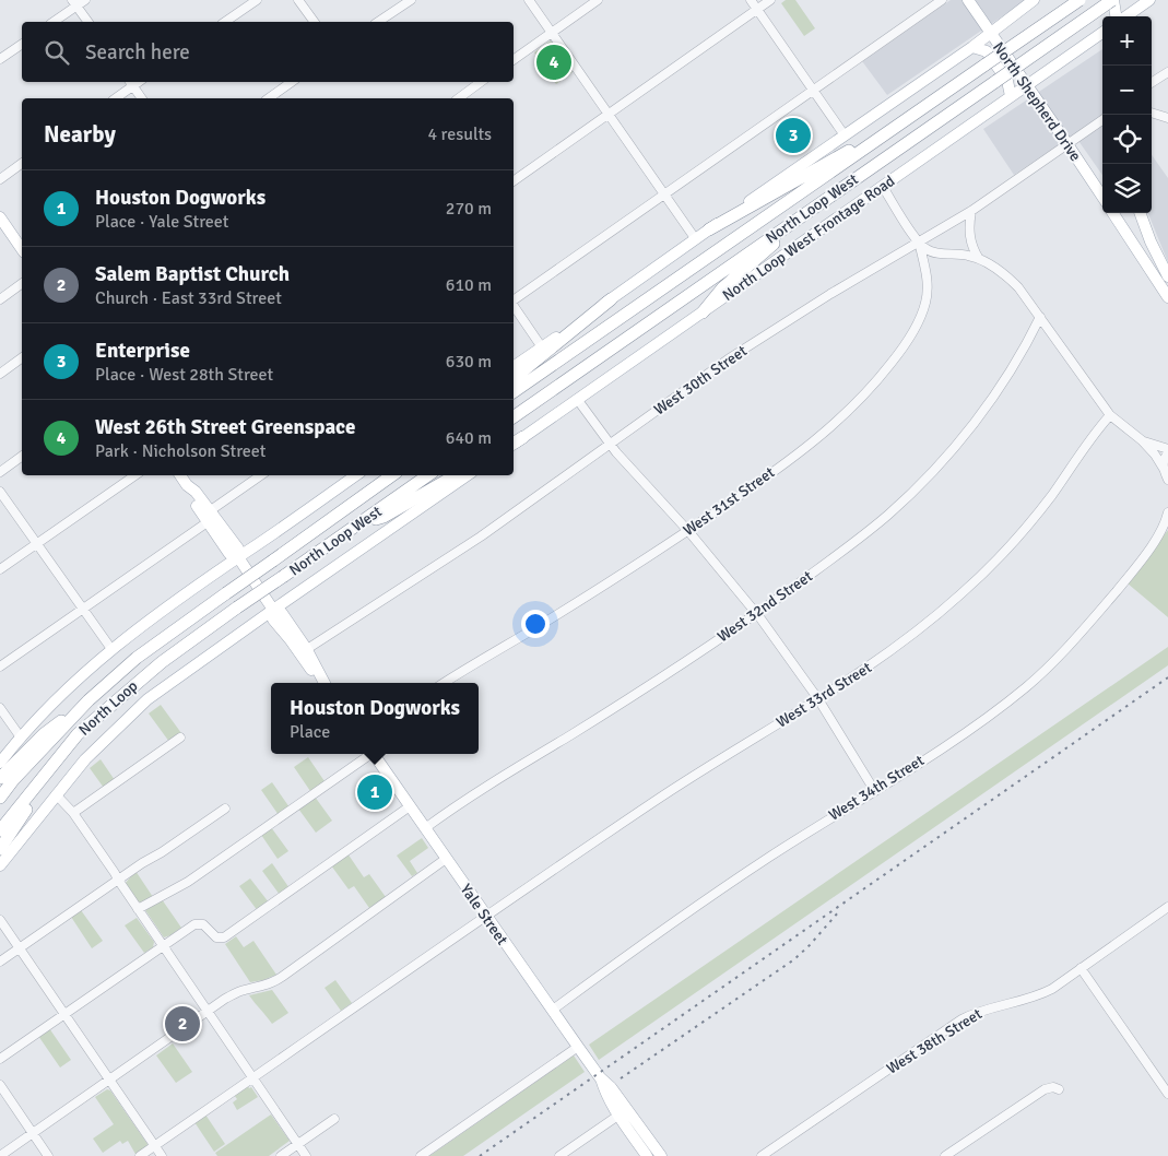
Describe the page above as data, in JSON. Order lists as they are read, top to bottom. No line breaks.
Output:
{"streets":{"highway":["North Loop West","North Loop"],"main road":["North Shepherd Drive","North Loop West Frontage Road","Yale Street"],"street":["West 30th Street","West 31st Street","West 32nd Street","West 33rd Street","West 34th Street","West 38th Street"]},"crossings":[["North Shepherd Drive","North Loop West Frontage Road"],["North Shepherd Drive","West 30th Street"],["North Loop West","North Loop"],["West 30th Street","West 31st Street"],["West 32nd Street","Yale Street"],["West 33rd Street","Yale Street"],["West 34th Street","Yale Street"]],"page":{"map_buttons":["+","−"],"search":"Search here","pins":["4","3","1","2"],"heading":["Nearby","4 results"],"list":[{"mark":"1","name":"Houston Dogworks","note":"Place · Yale Street","value":"270 m"},{"mark":"2","name":"Salem Baptist Church","note":"Church · East 33rd Street","value":"610 m"},{"mark":"3","name":"Enterprise","note":"Place · West 28th Street","value":"630 m"},{"mark":"4","name":"West 26th Street Greenspace","note":"Park · Nicholson Street","value":"640 m"}],"popup":["Houston Dogworks","Place"]}}
